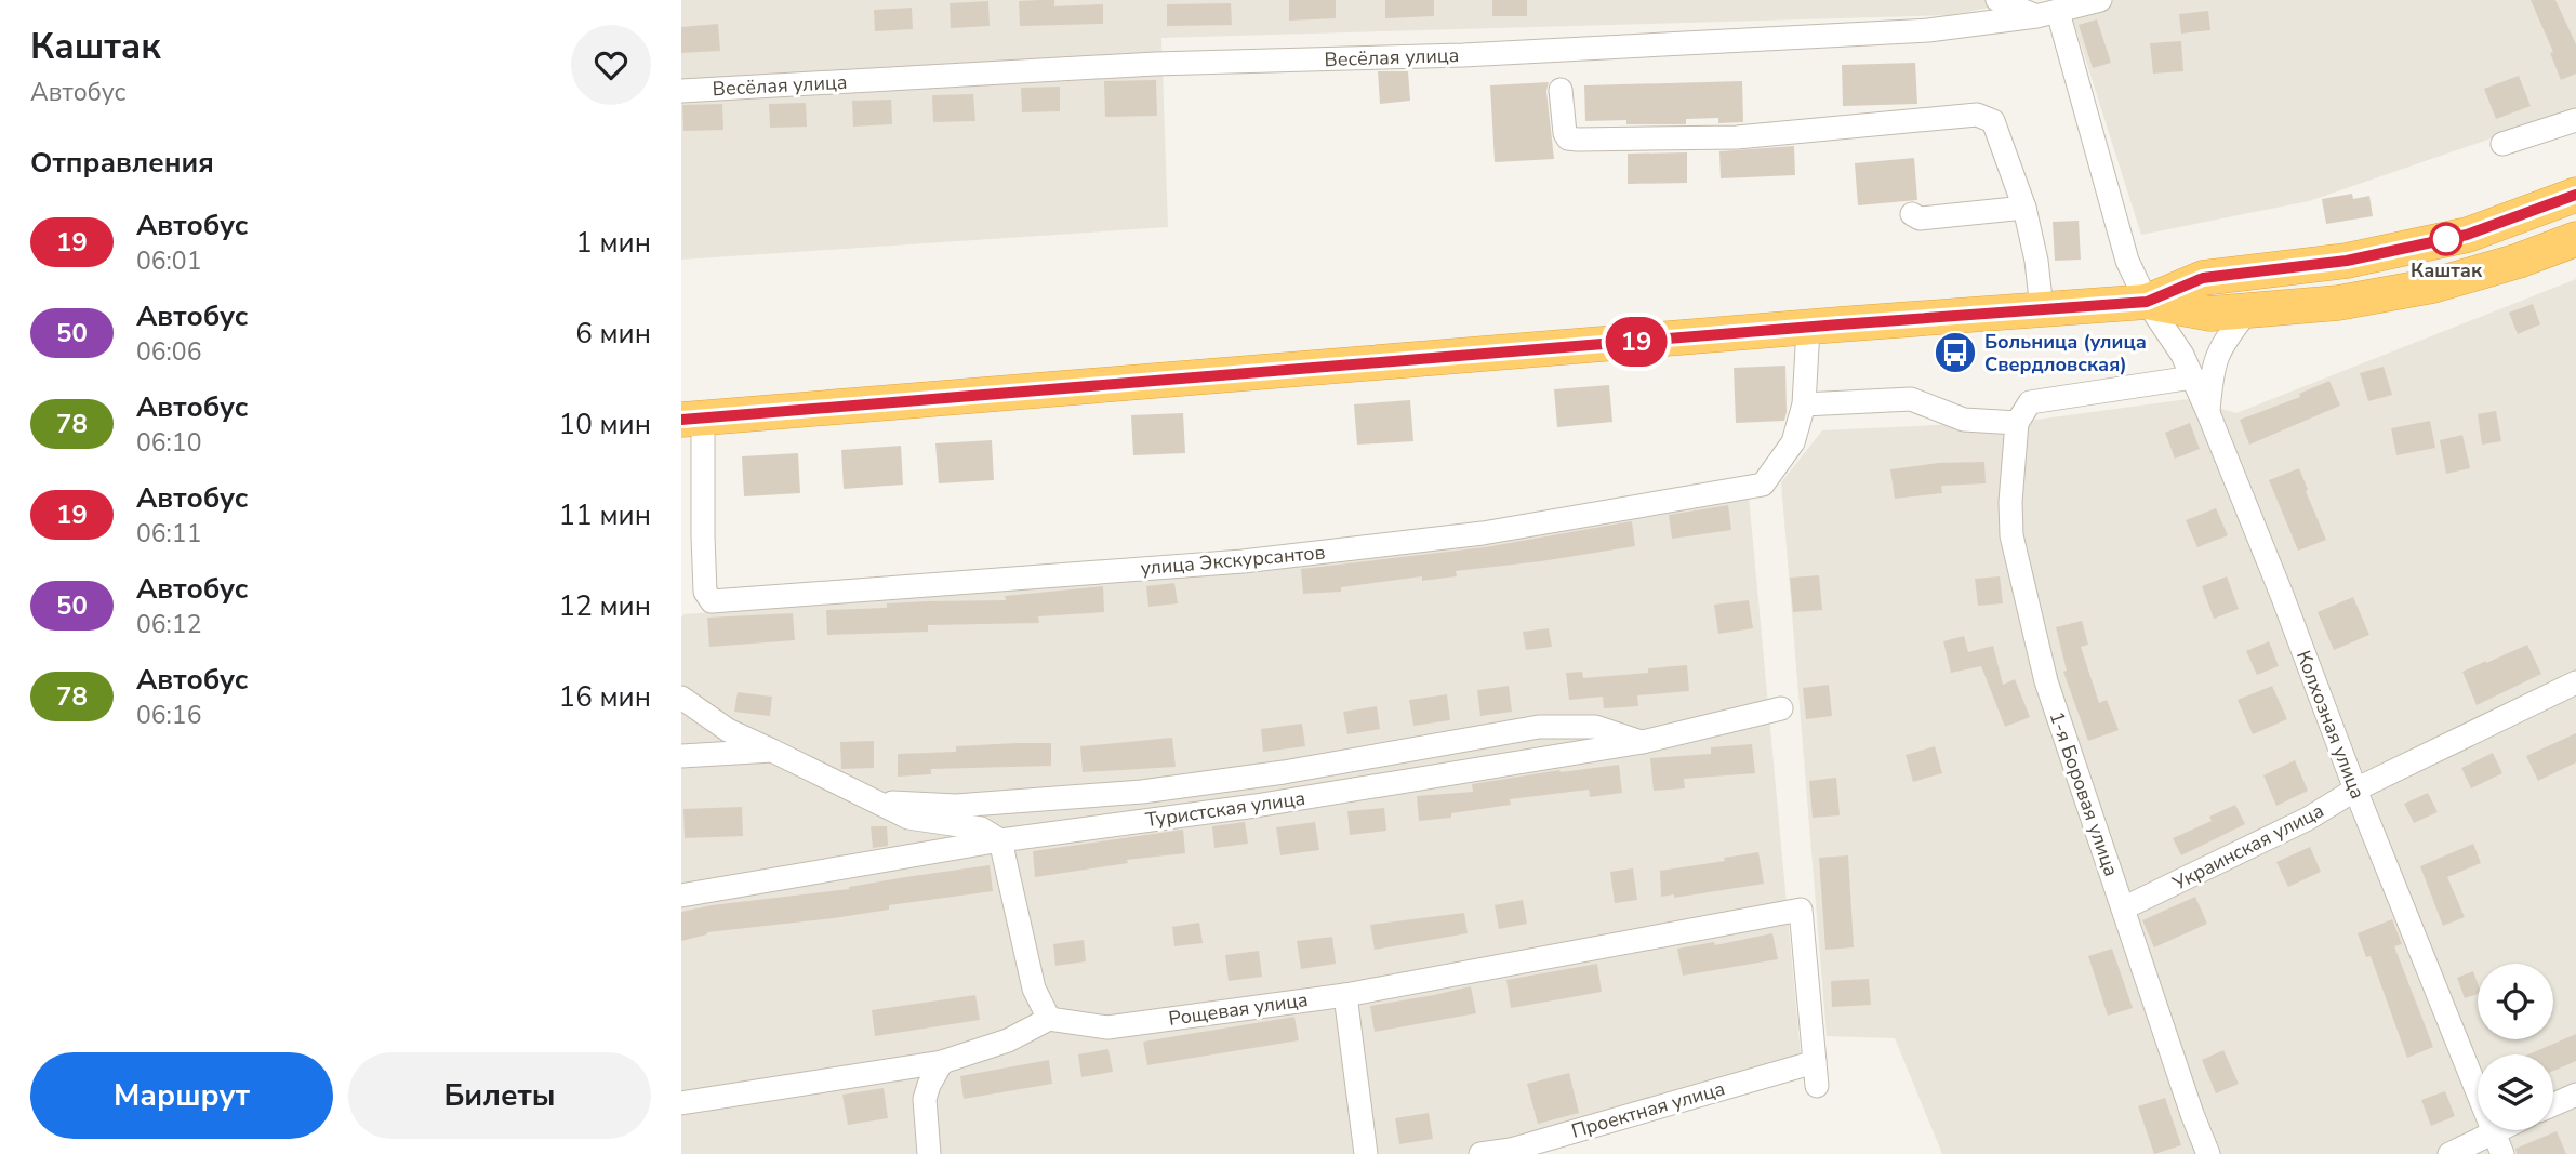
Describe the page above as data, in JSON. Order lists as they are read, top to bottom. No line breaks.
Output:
{"streets":{"street":["Весёлая улица","улица Экскурсантов","Колхозная улица","1-я Боровая улица","Туристская улица","Украинская улица","Рощевая улица","Проектная улица"]},"crossings":[["Весёлая улица","Колхозная улица"],["Колхозная улица","Украинская улица"],["1-я Боровая улица","Украинская улица"],["Рощевая улица","Проектная улица"]],"places":{"other":["Каштак"],"bus stop":["Больница (улица Свердловская)"]},"lines":["bus line 19"],"page":{"heading":[["Каштак","Автобус"],"Отправления"],"on_map":"19","list":[{"mark":"19","name":"Автобус","note":"06:01","value":"1 мин"},{"mark":"50","name":"Автобус","note":"06:06","value":"6 мин"},{"mark":"78","name":"Автобус","note":"06:10","value":"10 мин"},{"mark":"19","name":"Автобус","note":"06:11","value":"11 мин"},{"mark":"50","name":"Автобус","note":"06:12","value":"12 мин"},{"mark":"78","name":"Автобус","note":"06:16","value":"16 мин"}],"buttons":["Маршрут","Билеты"]}}
